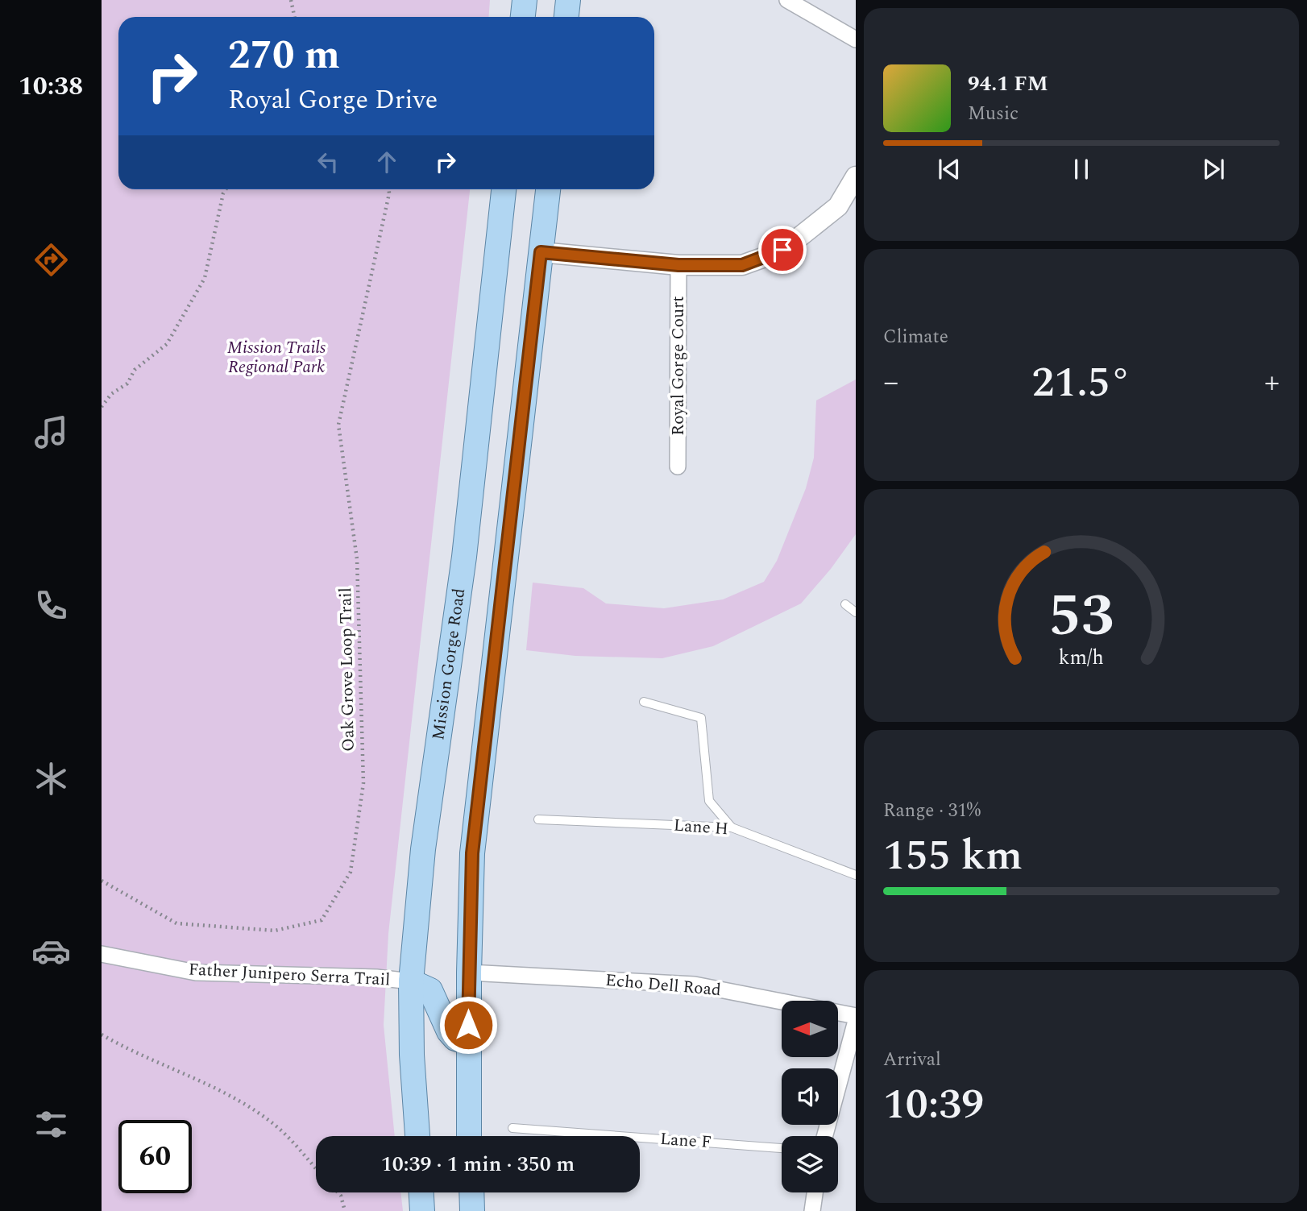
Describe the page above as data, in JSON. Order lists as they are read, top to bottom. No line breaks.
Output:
{"streets":{"main road":["Mission Gorge Road"],"street":["Royal Gorge Court","Father Junipero Serra Trail","Echo Dell Road"],"lane":["Lane H","Lane F"],"path":["Oak Grove Loop Trail"]},"crossings":[["Mission Gorge Road","Father Junipero Serra Trail"]],"parks":["Mission Trails Regional Park"],"north":"left","page":{"tabs":"10:38","turn":["270 m","Royal Gorge Drive"],"song":["94.1 FM","Music"],"tile":["Climate",["Range · 31%","155 km"],["Arrival","10:39"]],"heat":["−","21.5°","+"],"limit":"60","trip":"10:39 · 1 min · 350 m","gauge":["53","km/h"]}}
